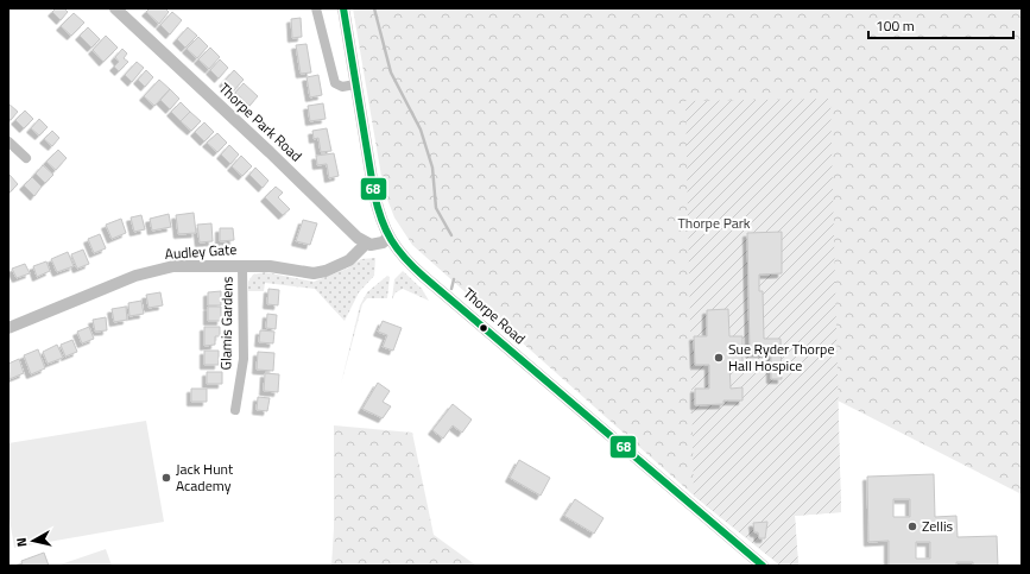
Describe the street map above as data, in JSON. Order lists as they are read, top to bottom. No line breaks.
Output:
{"streets":{"street":["Thorpe Park Road","Audley Gate","Thorpe Road","Glamis Gardens"]},"crossings":[["Thorpe Park Road","Audley Gate"],["Audley Gate","Glamis Gardens"]],"parks":["Thorpe Park"],"places":["Sue Ryder Thorpe Hall Hospice","Jack Hunt Academy","Zellis"],"lines":["transit line 68"],"scale_bar":"100 m","north":"left"}
